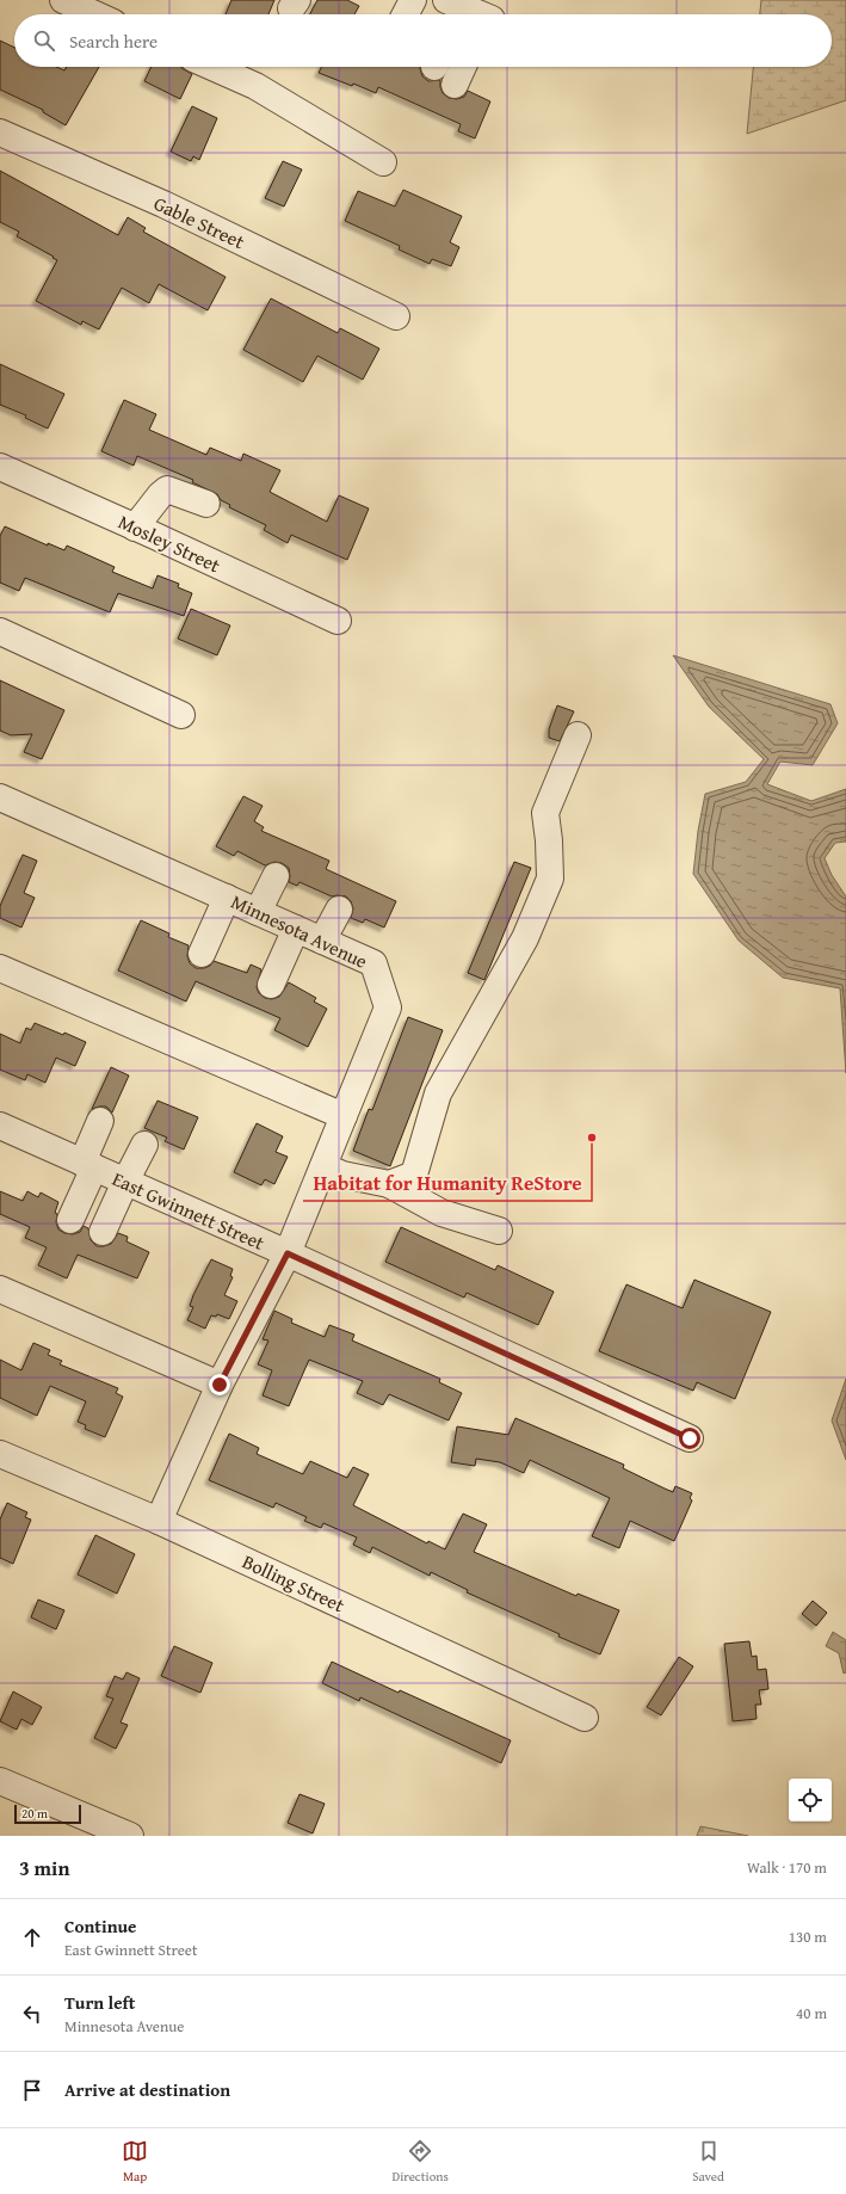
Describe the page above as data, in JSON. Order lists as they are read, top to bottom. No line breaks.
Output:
{"streets":{"street":["Gable Street","Mosley Street","Minnesota Avenue","East Gwinnett Street","Bolling Street"]},"crossings":[["Minnesota Avenue","East Gwinnett Street"],["Minnesota Avenue","Bolling Street"]],"places":["Habitat for Humanity ReStore"],"scale_bar":"20 m","page":{"search":"Search here","scale":"20 m","heading":["3 min","Walk · 170 m"],"list":[["Continue","East Gwinnett Street","130 m"],["Turn left","Minnesota Avenue","40 m"],"Arrive at destination"],"nav":["Map","Directions","Saved"]}}
